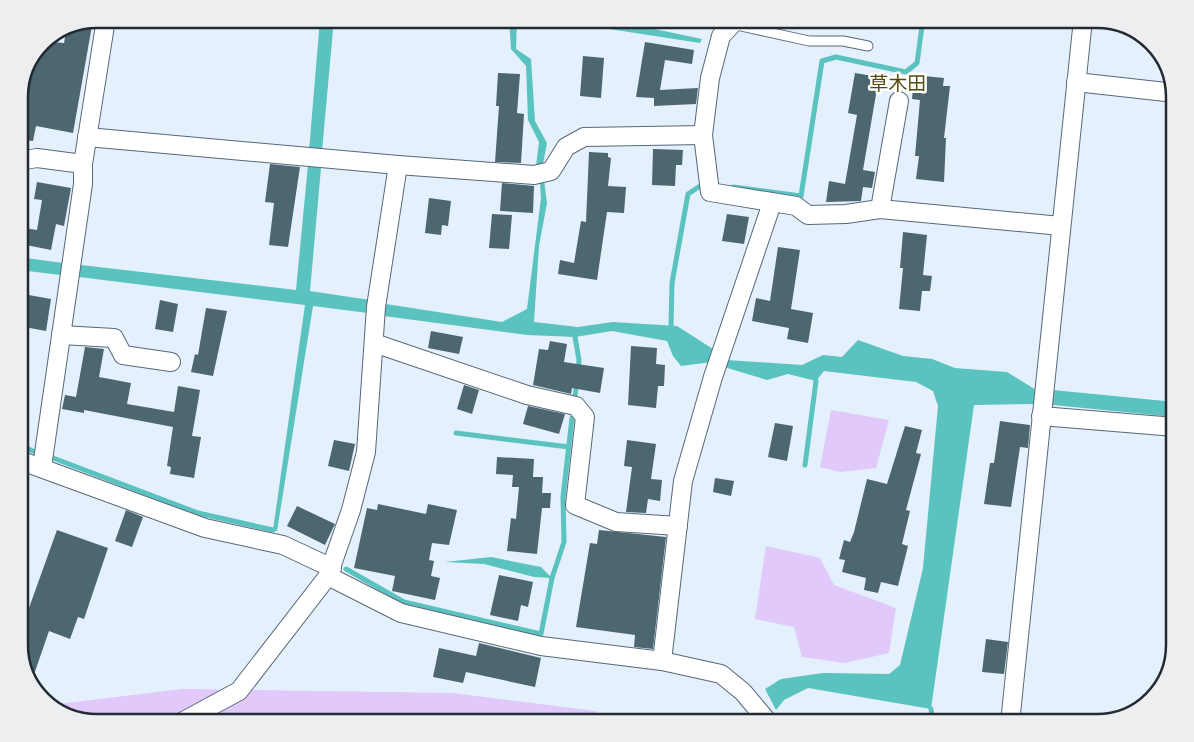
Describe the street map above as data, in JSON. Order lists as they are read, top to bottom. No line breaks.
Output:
{"districts":["草木田"]}
